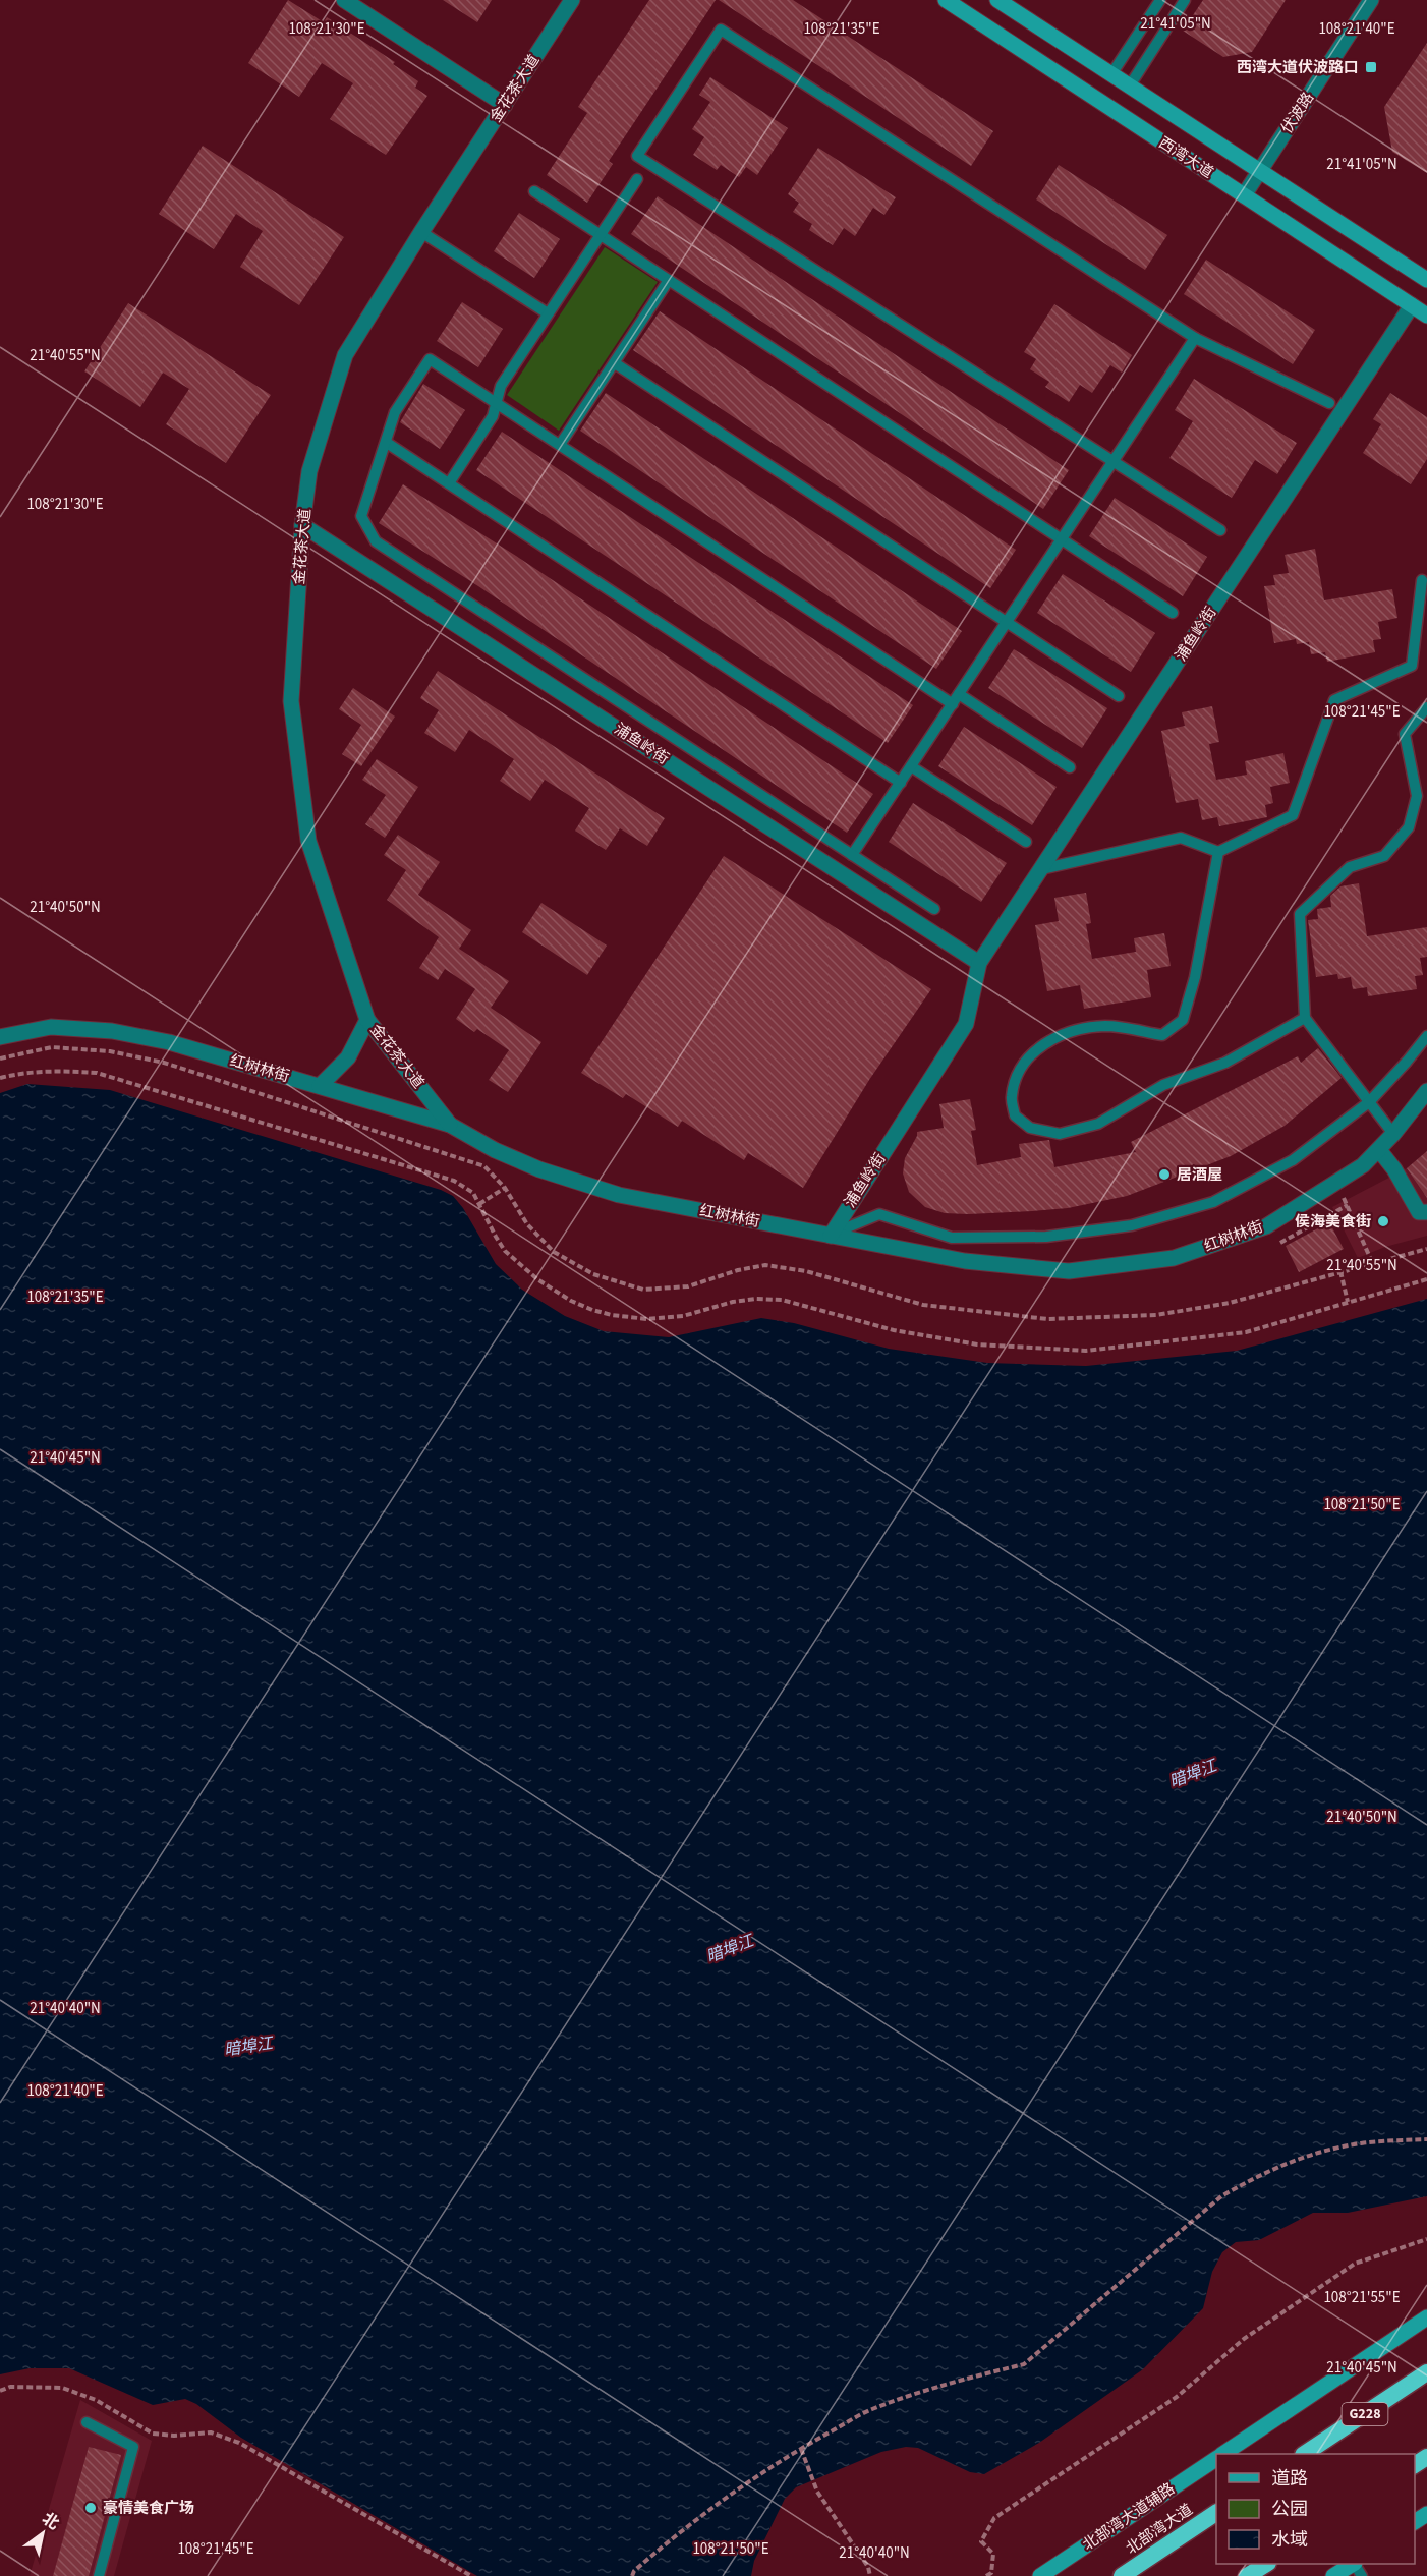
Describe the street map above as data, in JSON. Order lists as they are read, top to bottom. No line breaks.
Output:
{"streets":{"highway":["G228","北部湾大道"],"main road":["西湾大道","北部湾大道辅路"],"street":["金花茶大道","伏波路","浦鱼岭街","红树林街"]},"crossings":[["金花茶大道","浦鱼岭街"],["金花茶大道","红树林街"],["伏波路","西湾大道"],["西湾大道","浦鱼岭街"],["浦鱼岭街","红树林街"]],"water":["暗埠江"],"places":{"transit":["西湾大道伏波路口"],"other":["居酒屋","侯海美食街","豪情美食广场"]},"legend":["道路","公园","水域"],"north":"top right","coordinates":["21°41'05\"N","108°21'35\"E","108°21'30\"E","108°21'40\"E","21°40'55\"N","108°21'45\"E","21°40'50\"N","21°40'45\"N","108°21'50\"E","21°40'40\"N","108°21'55\"E"]}
